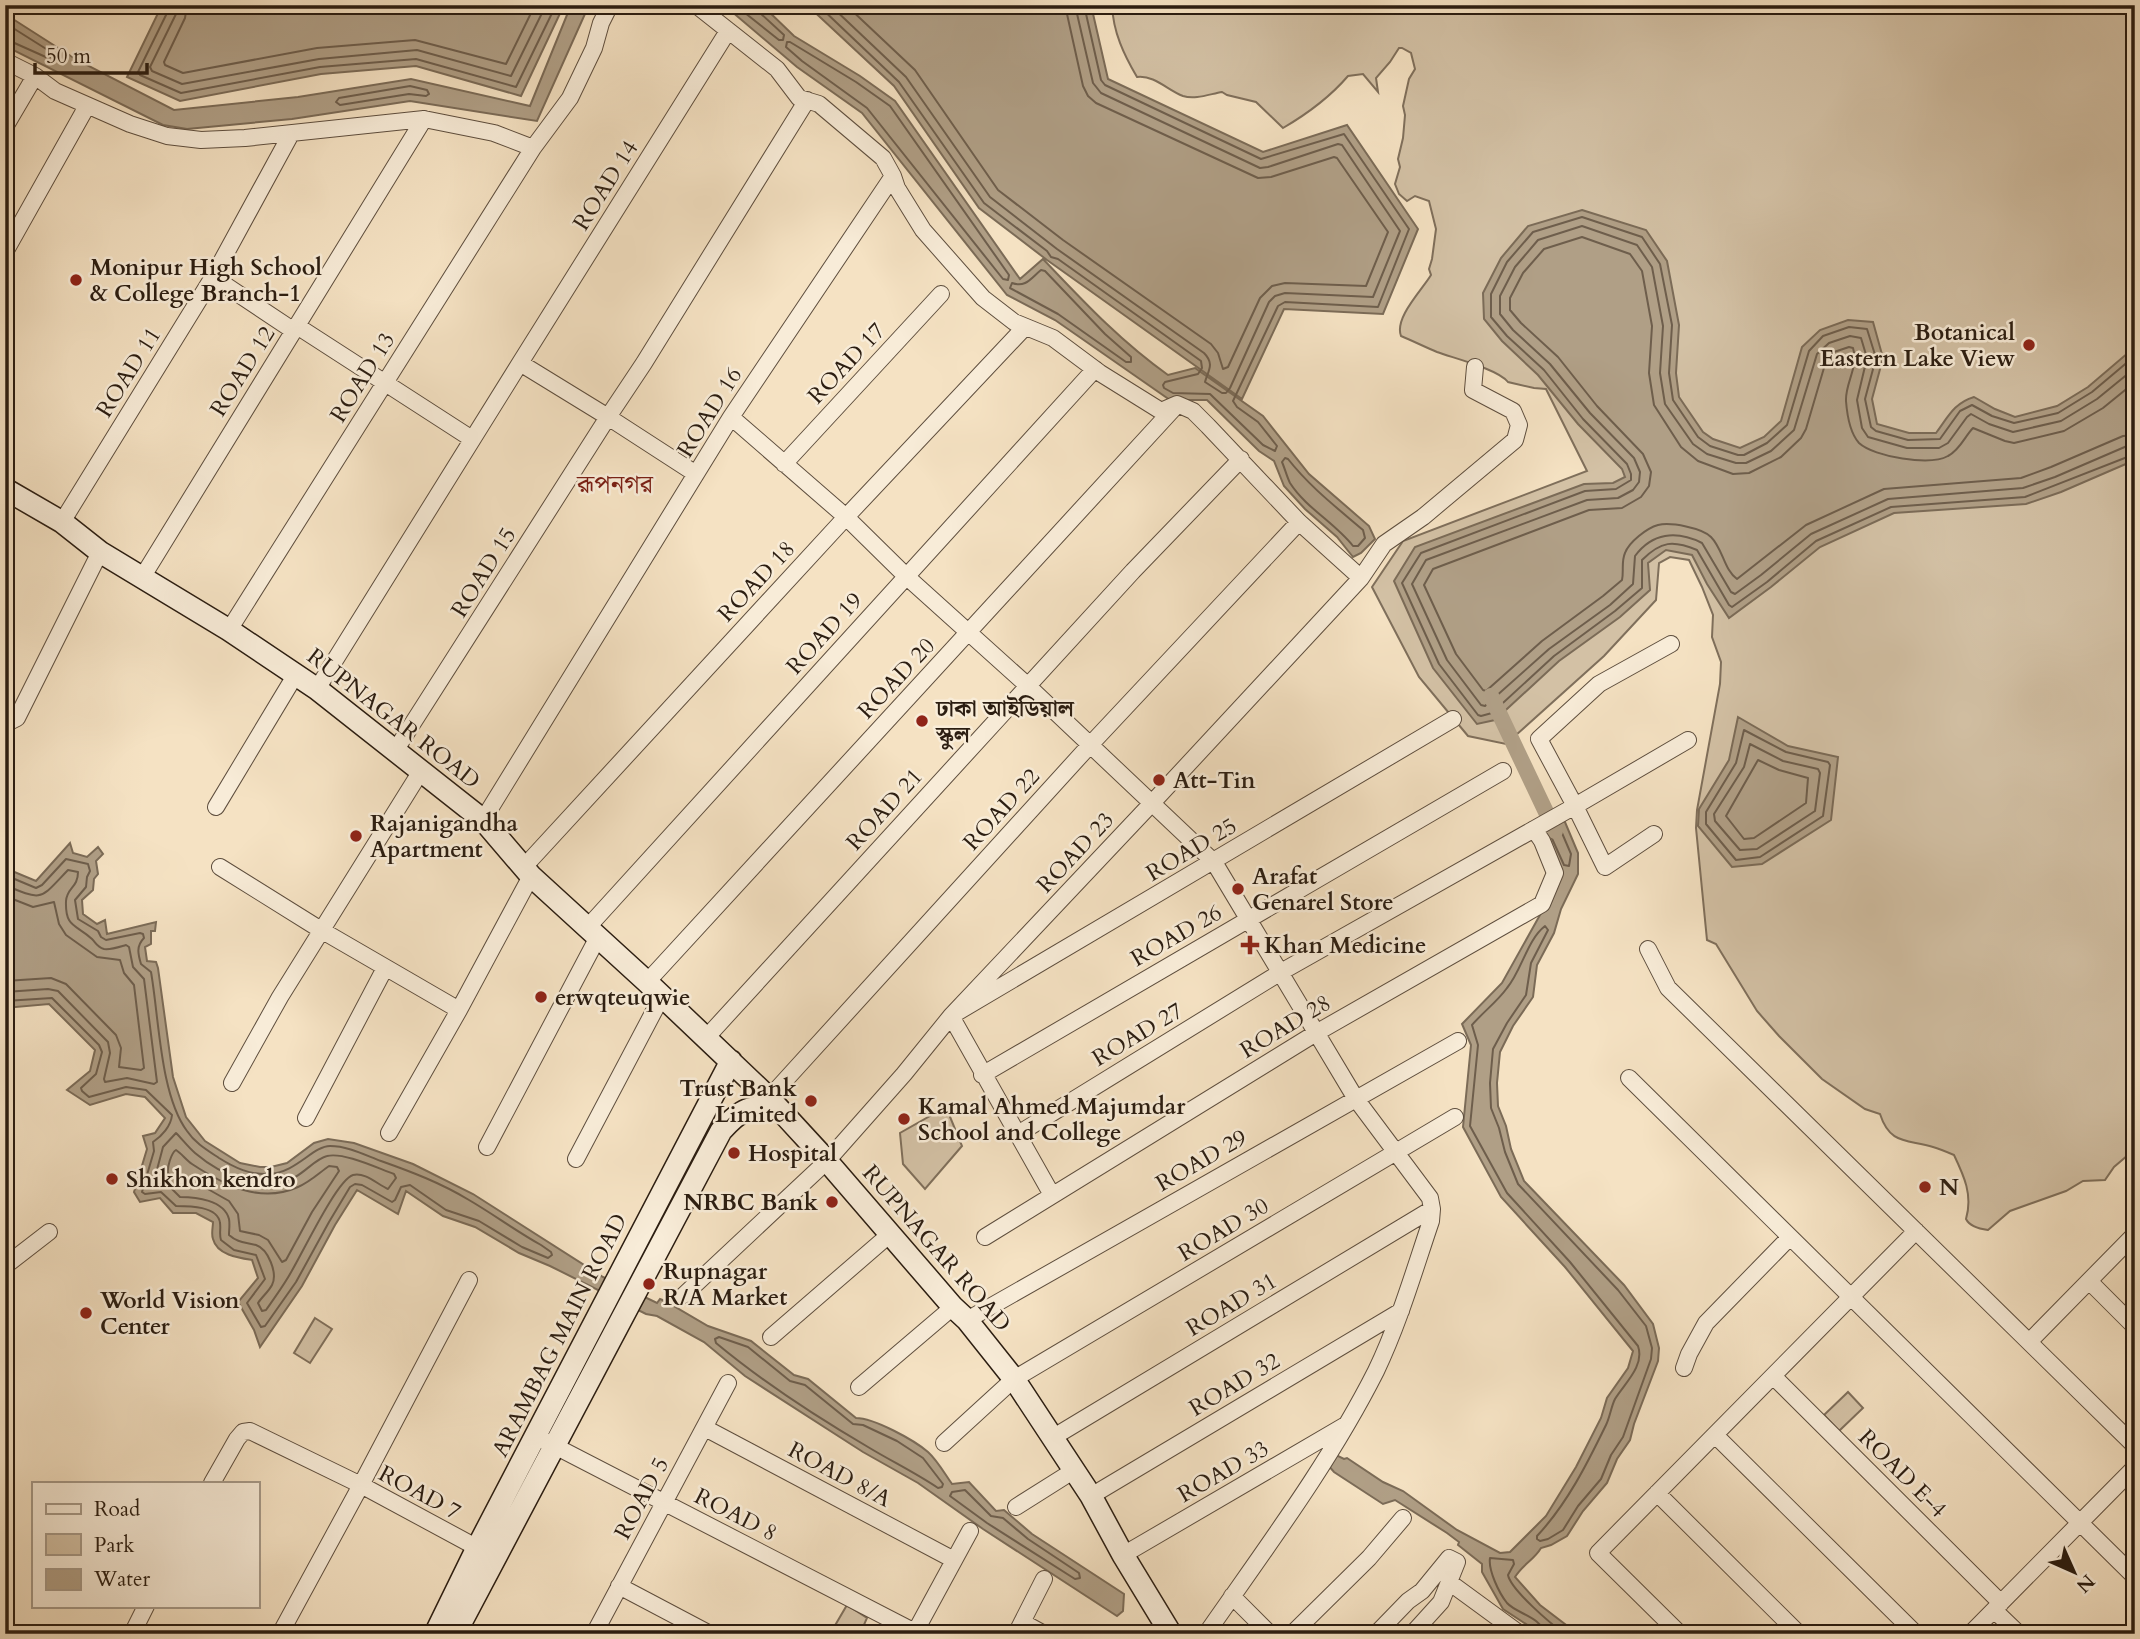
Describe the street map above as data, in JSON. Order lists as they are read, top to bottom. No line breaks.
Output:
{"streets":{"street":["ROAD 14","ROAD 17","ROAD 12","ROAD 11","ROAD 13","ROAD 16","ROAD 15","ROAD 18","ROAD 19","ROAD 20","RUPNAGAR ROAD","ROAD 21","ROAD 22","ROAD 25","ROAD 23","ROAD 26","ROAD 28","ROAD 27","ROAD 29","ROAD 30","ROAD 31","ARAMBAG MAIN ROAD","ROAD 32","ROAD 33","ROAD E-4","ROAD 8/A","ROAD 7","ROAD 5","ROAD 8"]},"crossings":[["ROAD 12","RUPNAGAR ROAD"],["ROAD 11","RUPNAGAR ROAD"],["ROAD 13","RUPNAGAR ROAD"],["ROAD 16","RUPNAGAR ROAD"],["ROAD 15","RUPNAGAR ROAD"],["ROAD 18","RUPNAGAR ROAD"],["ROAD 19","RUPNAGAR ROAD"],["ROAD 20","RUPNAGAR ROAD"],["RUPNAGAR ROAD","ROAD 21"],["RUPNAGAR ROAD","ROAD 22"],["RUPNAGAR ROAD","ROAD 23"],["RUPNAGAR ROAD","ROAD 29"],["RUPNAGAR ROAD","ROAD 30"],["RUPNAGAR ROAD","ROAD 31"],["RUPNAGAR ROAD","ARAMBAG MAIN ROAD"],["RUPNAGAR ROAD","ROAD 32"],["RUPNAGAR ROAD","ROAD 33"],["ROAD 22","ARAMBAG MAIN ROAD"],["ROAD 25","ROAD 23"],["ROAD 28","ROAD 27"],["ARAMBAG MAIN ROAD","ROAD 7"],["ARAMBAG MAIN ROAD","ROAD 8"],["ROAD 8/A","ROAD 5"],["ROAD 5","ROAD 8"]],"districts":["রূপনগর"],"places":{"other":["Monipur High School & College Branch-1","Botanical Eastern Lake View","ঢাকা আইডিয়াল স্কুল","Att-Tin","Rajanigandha Apartment","Arafat Genarel Store","erwqteuqwie","Trust Bank Limited","Kamal Ahmed Majumdar School and College","Hospital","Shikhon kendro","N","NRBC Bank","Rupnagar R/A Market","World Vision Center"],"health":["Khan Medicine"]},"legend":["Road","Park","Water"],"scale_bar":"50 m","north":"bottom right"}
